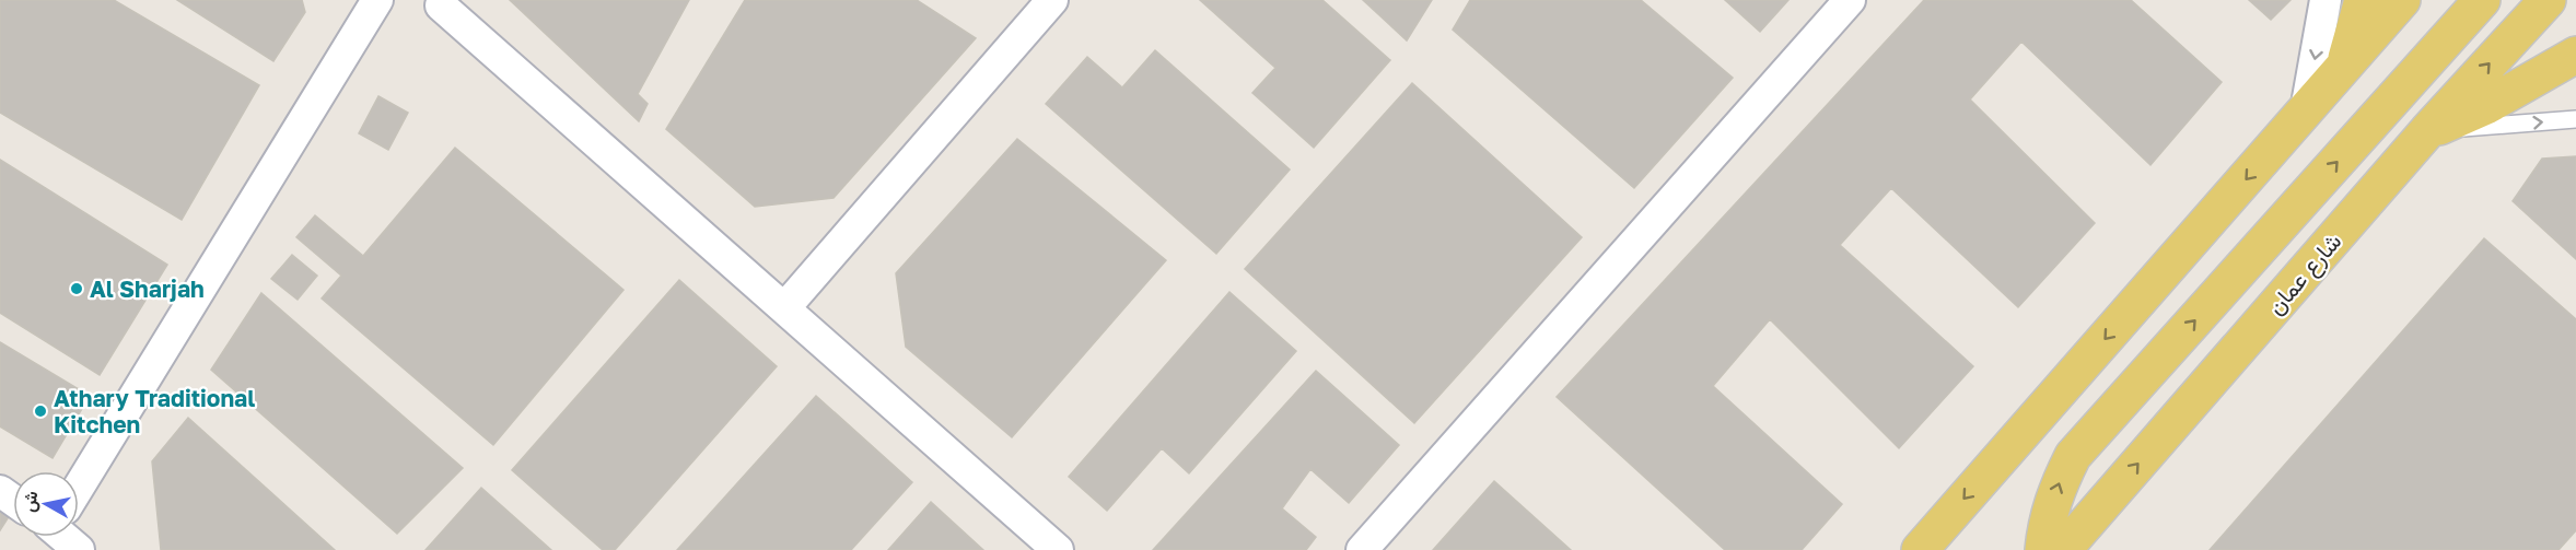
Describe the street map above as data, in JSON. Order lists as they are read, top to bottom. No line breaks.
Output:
{"streets":{"main road":["شارع عمان"]},"places":["Al Sharjah","Athary Traditional Kitchen"],"north":"left"}
